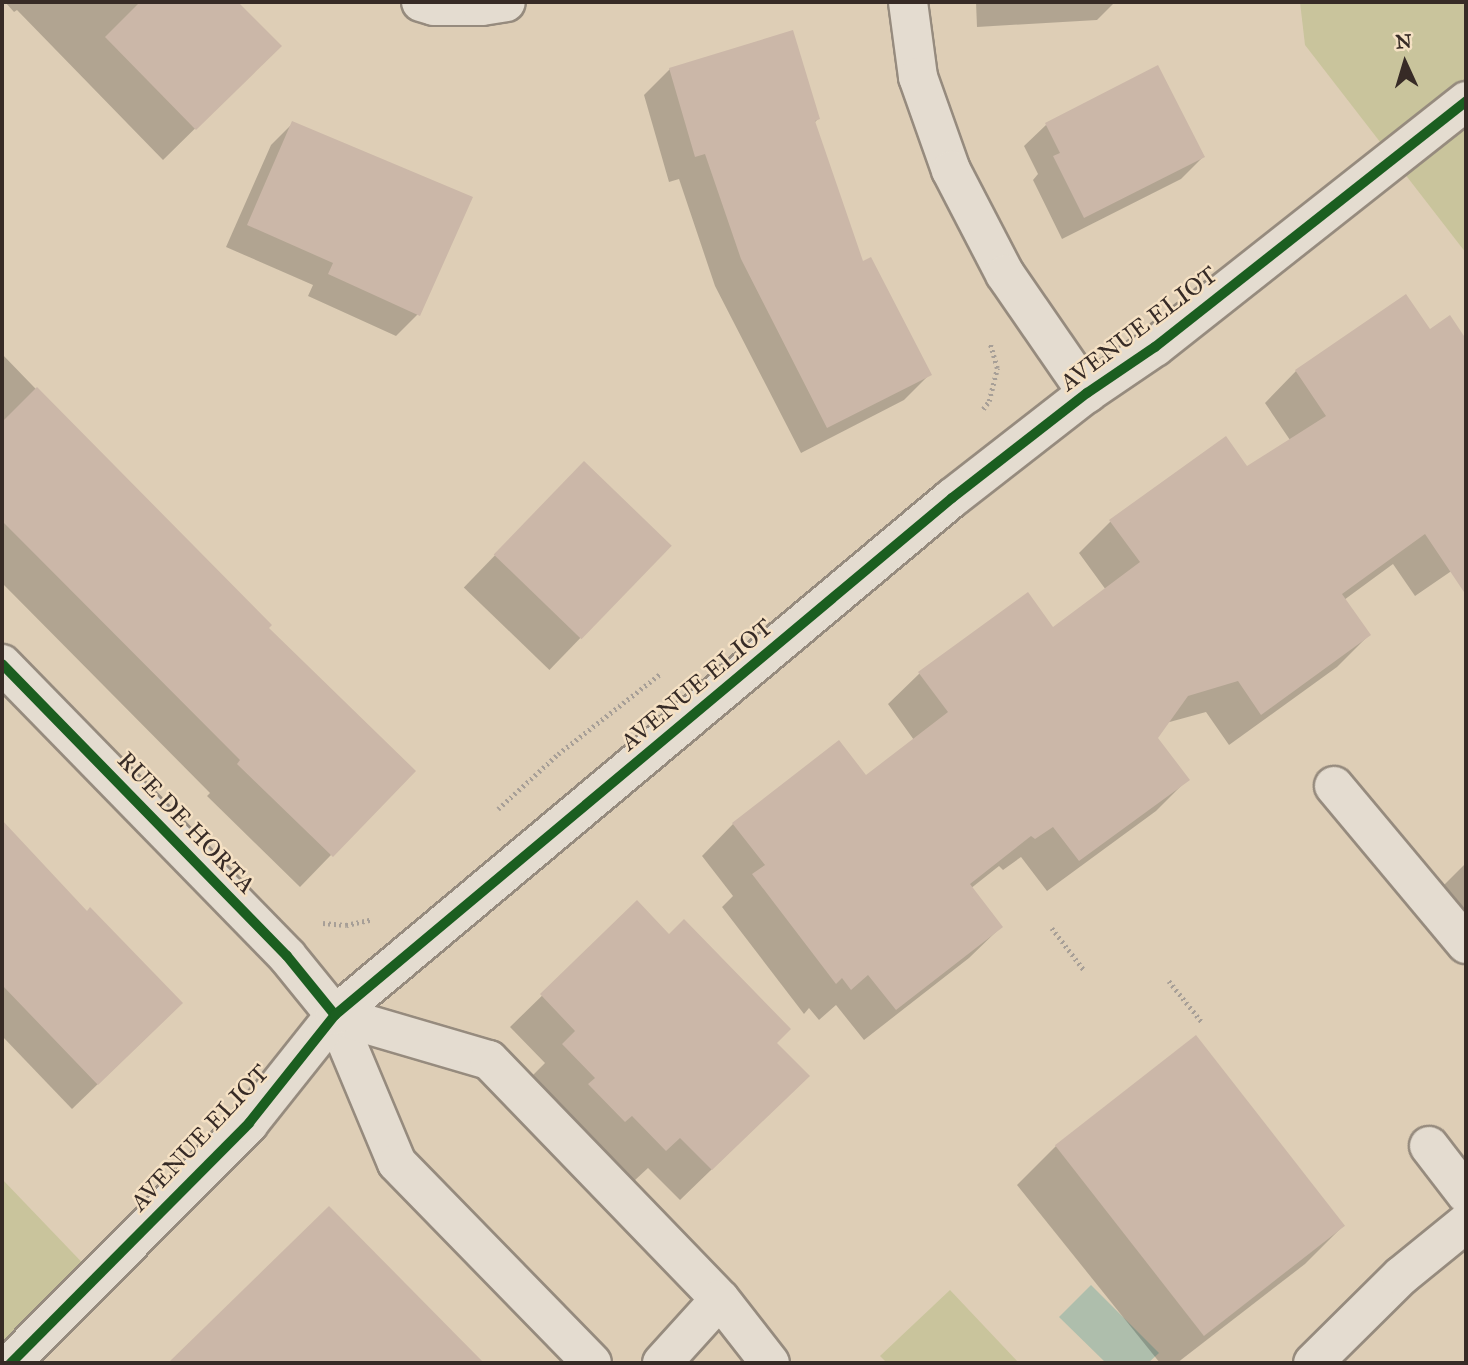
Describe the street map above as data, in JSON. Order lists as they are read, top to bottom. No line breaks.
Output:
{"streets":{"street":["AVENUE ELIOT","RUE DE HORTA"]},"crossings":[["AVENUE ELIOT","RUE DE HORTA"]],"north":"top"}
